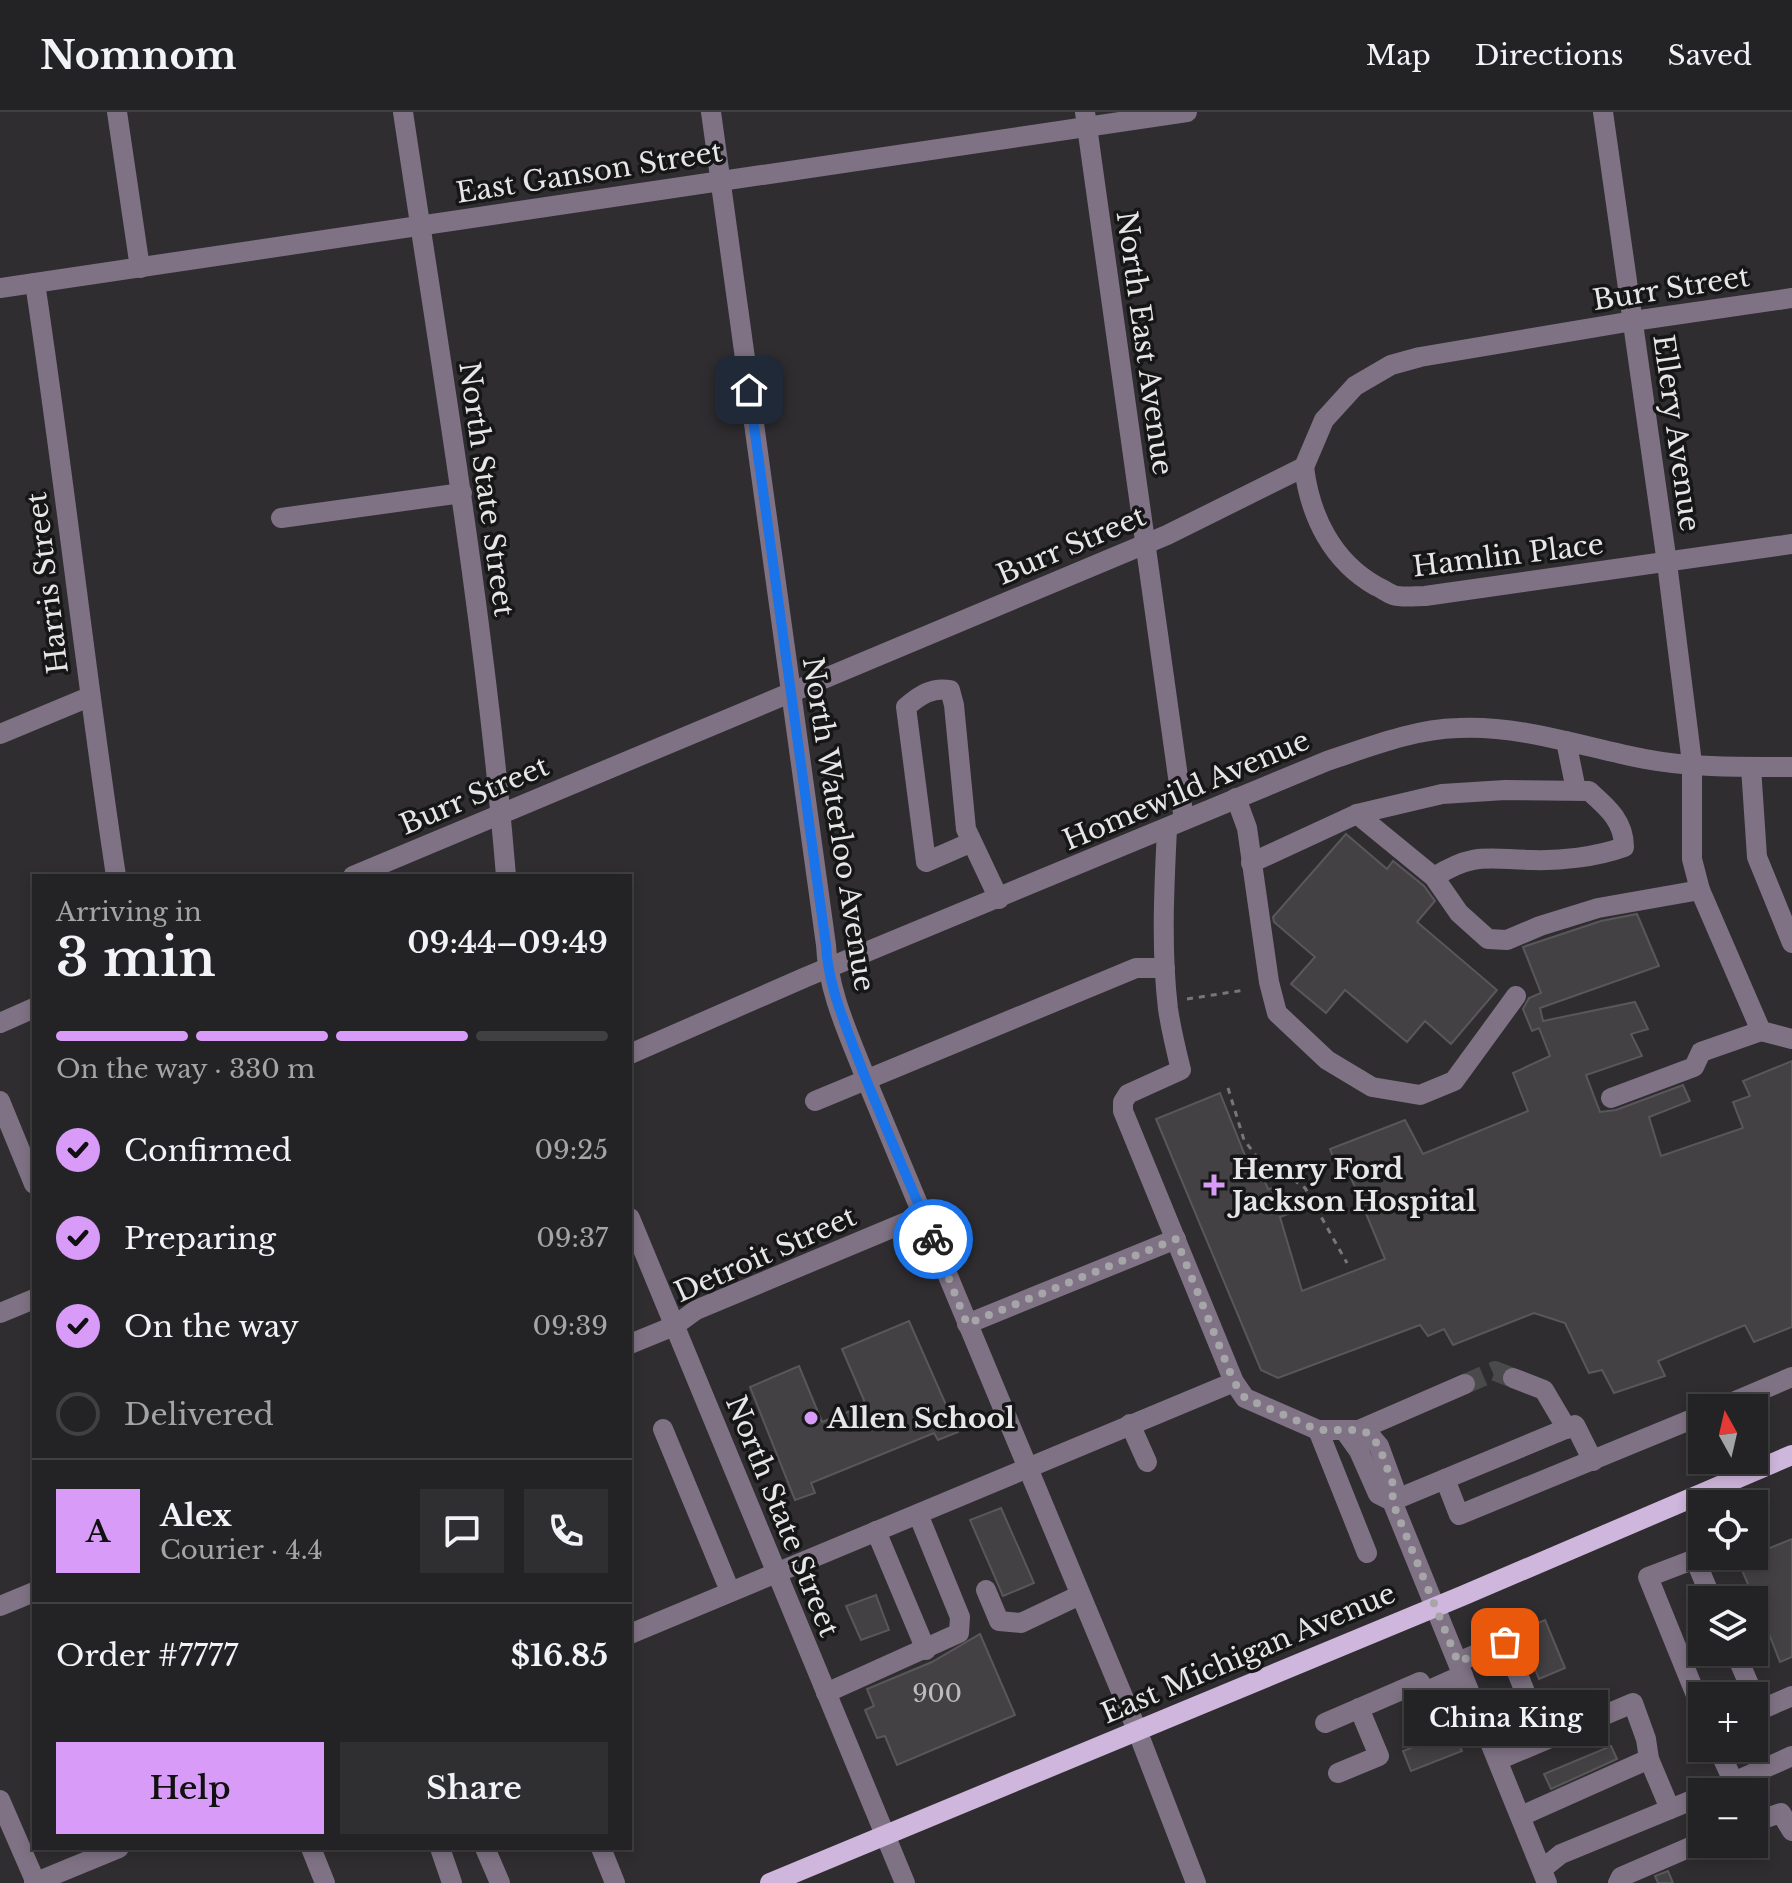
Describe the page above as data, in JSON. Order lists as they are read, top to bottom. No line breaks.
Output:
{"streets":{"main road":["East Michigan Avenue"],"street":["East Ganson Street","Burr Street","North East Avenue","Ellery Avenue","North State Street","Hamlin Place","Harris Street","Homewild Avenue","North Waterloo Avenue","Detroit Street"]},"crossings":[["East Ganson Street","North East Avenue"],["East Ganson Street","North State Street"],["East Ganson Street","Harris Street"],["East Ganson Street","North Waterloo Avenue"],["Burr Street","North East Avenue"],["Burr Street","Ellery Avenue"],["Burr Street","North State Street"],["Burr Street","Hamlin Place"],["Burr Street","North Waterloo Avenue"],["North East Avenue","Homewild Avenue"],["Ellery Avenue","Hamlin Place"],["Ellery Avenue","Homewild Avenue"],["North State Street","Detroit Street"],["North State Street","East Michigan Avenue"],["Homewild Avenue","North Waterloo Avenue"],["North Waterloo Avenue","Detroit Street"],["North Waterloo Avenue","East Michigan Avenue"]],"places":{"health":["Henry Ford Jackson Hospital"],"other":["Allen School","China King"]},"house_numbers":["900"],"north":"top","page":{"header":"Nomnom","nav":["Map","Directions","Saved"],"heading":["3 min","Arriving in","09:44–09:49"],"panel":["Alex","Courier · 4.4","Order #7777","$16.85"],"bar":"On the way · 330 m","list":[["Confirmed","09:25"],["Preparing","09:37"],["On the way","09:39"],"Delivered"],"map_buttons":["+","−"],"round":"A","bubble":"China King","buttons":["Help","Share"]}}
